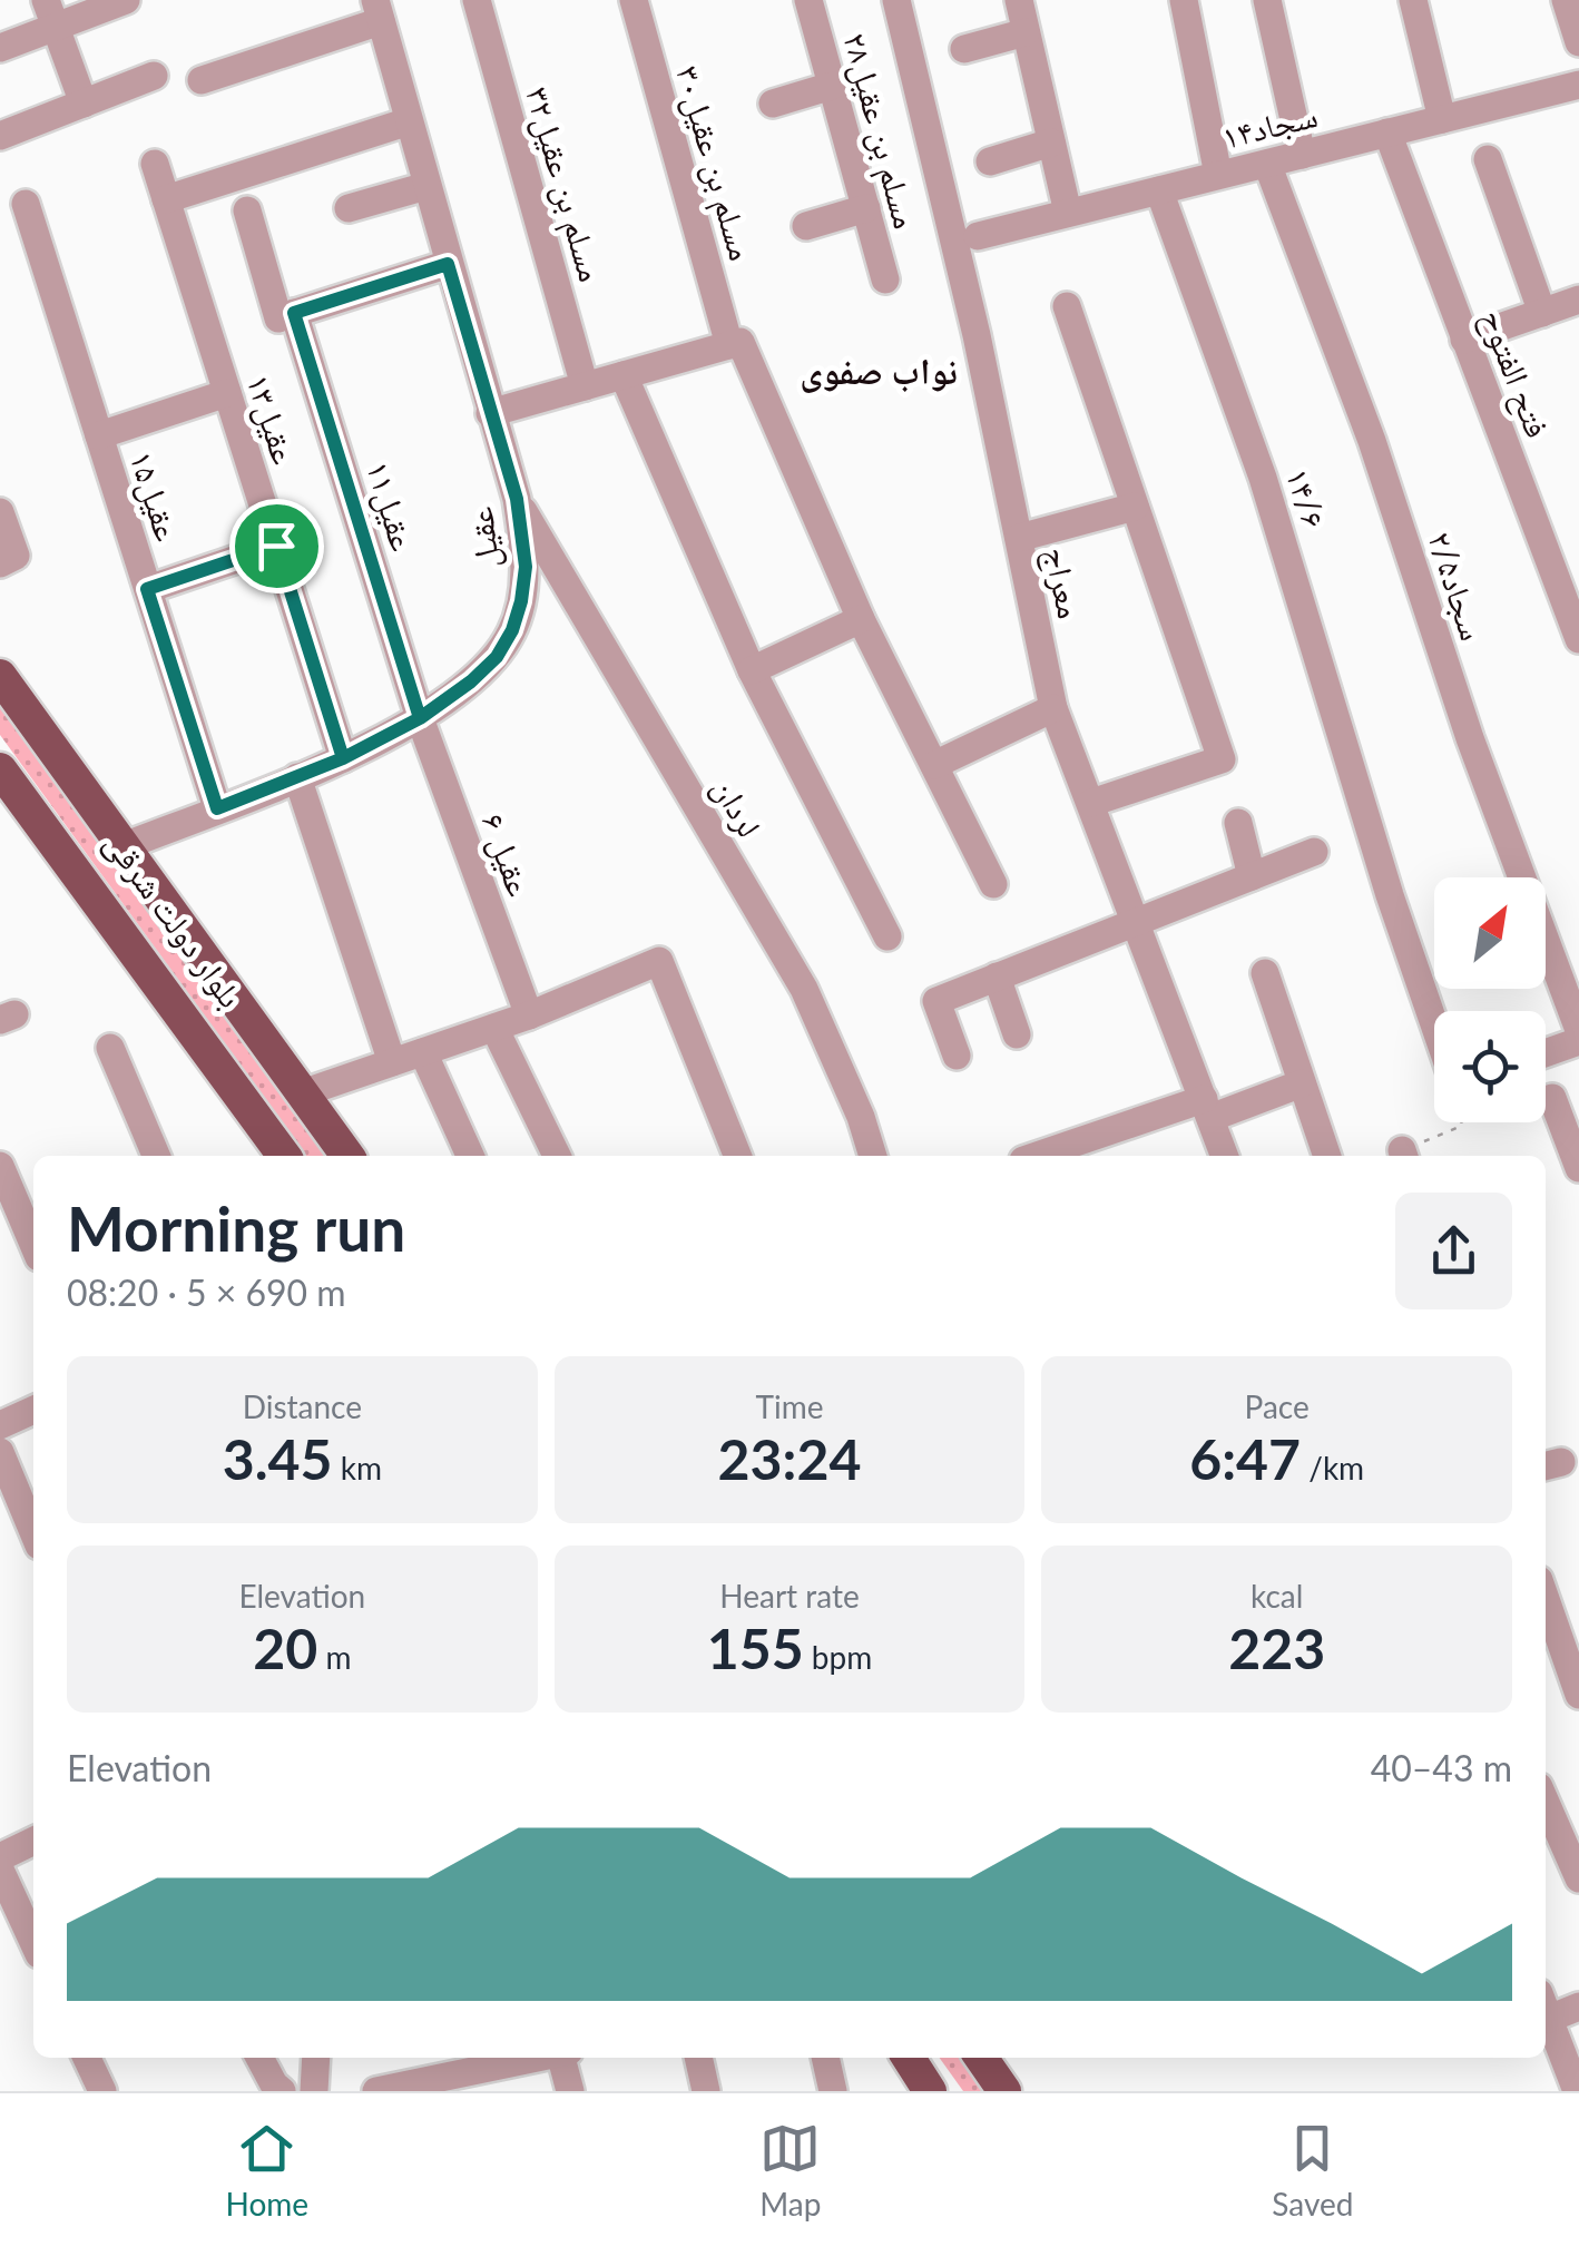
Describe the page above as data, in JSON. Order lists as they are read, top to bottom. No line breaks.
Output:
{"streets":{"main road":["بلوار دولت شرقی"],"street":["۱۴سجاد","مسلم بن عقیل۲۸","مسلم بن عقیل۳۰","مسلم بن عقیل۳۲","فتح الفتوح","عقیل۱۳","عقیل۱۵","۱۴/۶","عقیل۱۱","عقیل","معراج","۲/۵سجاد","لردان","عقیل ۶"]},"crossings":[["۱۴سجاد","فتح الفتوح"],["۱۴سجاد","۱۴/۶"],["۱۴سجاد","۲/۵سجاد"],["عقیل۱۳","عقیل"],["عقیل۱۵","عقیل"],["عقیل۱۱","عقیل"],["عقیل۱۱","عقیل ۶"],["عقیل","لردان"],["عقیل","عقیل ۶"],["عقیل","بلوار دولت شرقی"]],"districts":["نواب صفوی"],"north":"top right","page":{"heading":["Morning run","08:20 · 5 × 690 m"],"stats":[["Distance","3.45 km"],["Time","23:24"],["Pace","6:47 /km"],["Elevation","20 m"],["Heart rate","155 bpm"],["kcal","223"]],"chart":["Elevation","40–43 m"],"tabs":["Home","Map","Saved"]}}
